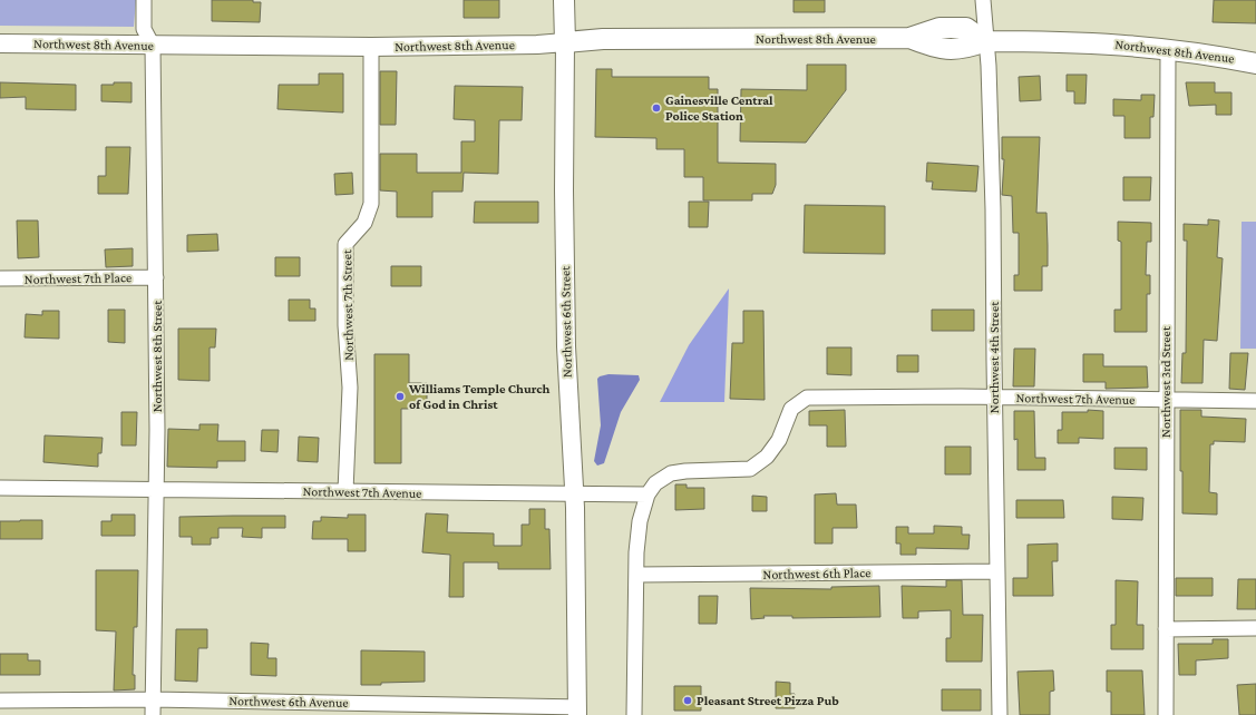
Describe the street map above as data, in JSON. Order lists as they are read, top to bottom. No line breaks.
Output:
{"streets":{"main road":["Northwest 8th Avenue","Northwest 6th Street"],"street":["Northwest 7th Place","Northwest 7th Street","Northwest 8th Street","Northwest 4th Street","Northwest 3rd Street","Northwest 7th Avenue","Northwest 6th Place","Northwest 6th Avenue"]},"crossings":[["Northwest 8th Avenue","Northwest 7th Street"],["Northwest 8th Avenue","Northwest 6th Street"],["Northwest 8th Avenue","Northwest 8th Street"],["Northwest 8th Avenue","Northwest 4th Street"],["Northwest 8th Avenue","Northwest 3rd Street"],["Northwest 7th Place","Northwest 8th Street"],["Northwest 7th Street","Northwest 7th Avenue"],["Northwest 6th Street","Northwest 7th Avenue"],["Northwest 6th Street","Northwest 6th Avenue"],["Northwest 8th Street","Northwest 7th Avenue"],["Northwest 8th Street","Northwest 6th Avenue"],["Northwest 4th Street","Northwest 7th Avenue"],["Northwest 4th Street","Northwest 6th Place"],["Northwest 3rd Street","Northwest 7th Avenue"]],"places":["Gainesville Central Police Station","Williams Temple Church of God in Christ","Pleasant Street Pizza Pub"]}
